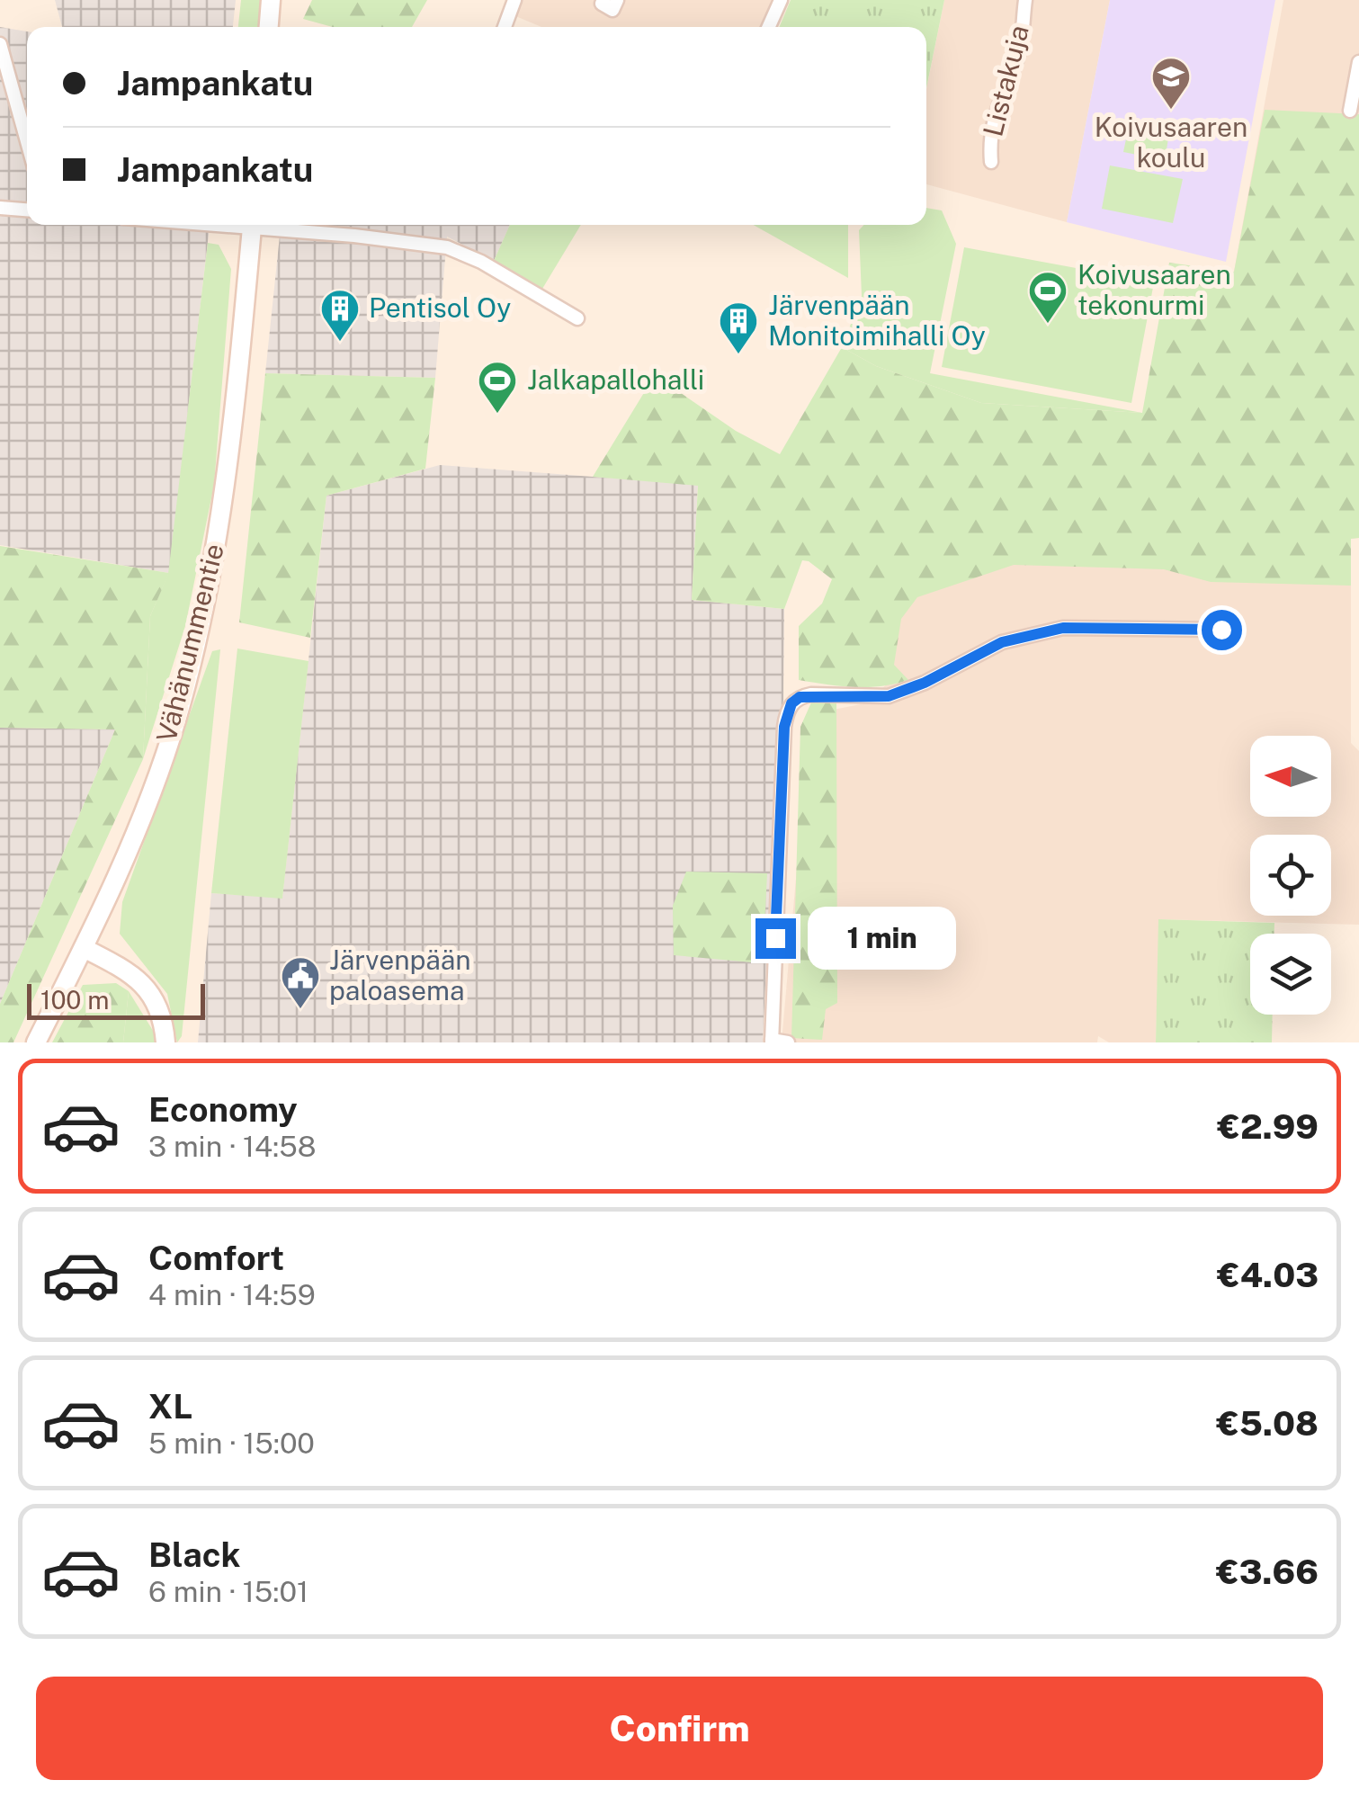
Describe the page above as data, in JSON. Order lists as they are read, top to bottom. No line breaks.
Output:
{"streets":{"main road":["Vähänummentie"],"street":["Listakuja"]},"places":{"school or university":["Koivusaaren koulu"],"sports":["Koivusaaren tekonurmi","Jalkapallohalli"],"building":["Pentisol Oy","Järvenpään Monitoimihalli Oy"],"public building":["Järvenpään paloasema"]},"scale_bar":"100 m","north":"left","page":{"banner":["Jampankatu","Jampankatu"],"bubble":"1 min","scale":"100 m","list":[{"name":"Economy","note":"3 min · 14:58","value":"€2.99"},{"name":"Comfort","note":"4 min · 14:59","value":"€4.03"},{"name":"XL","note":"5 min · 15:00","value":"€5.08"},{"name":"Black","note":"6 min · 15:01","value":"€3.66"}],"buttons":"Confirm"}}
